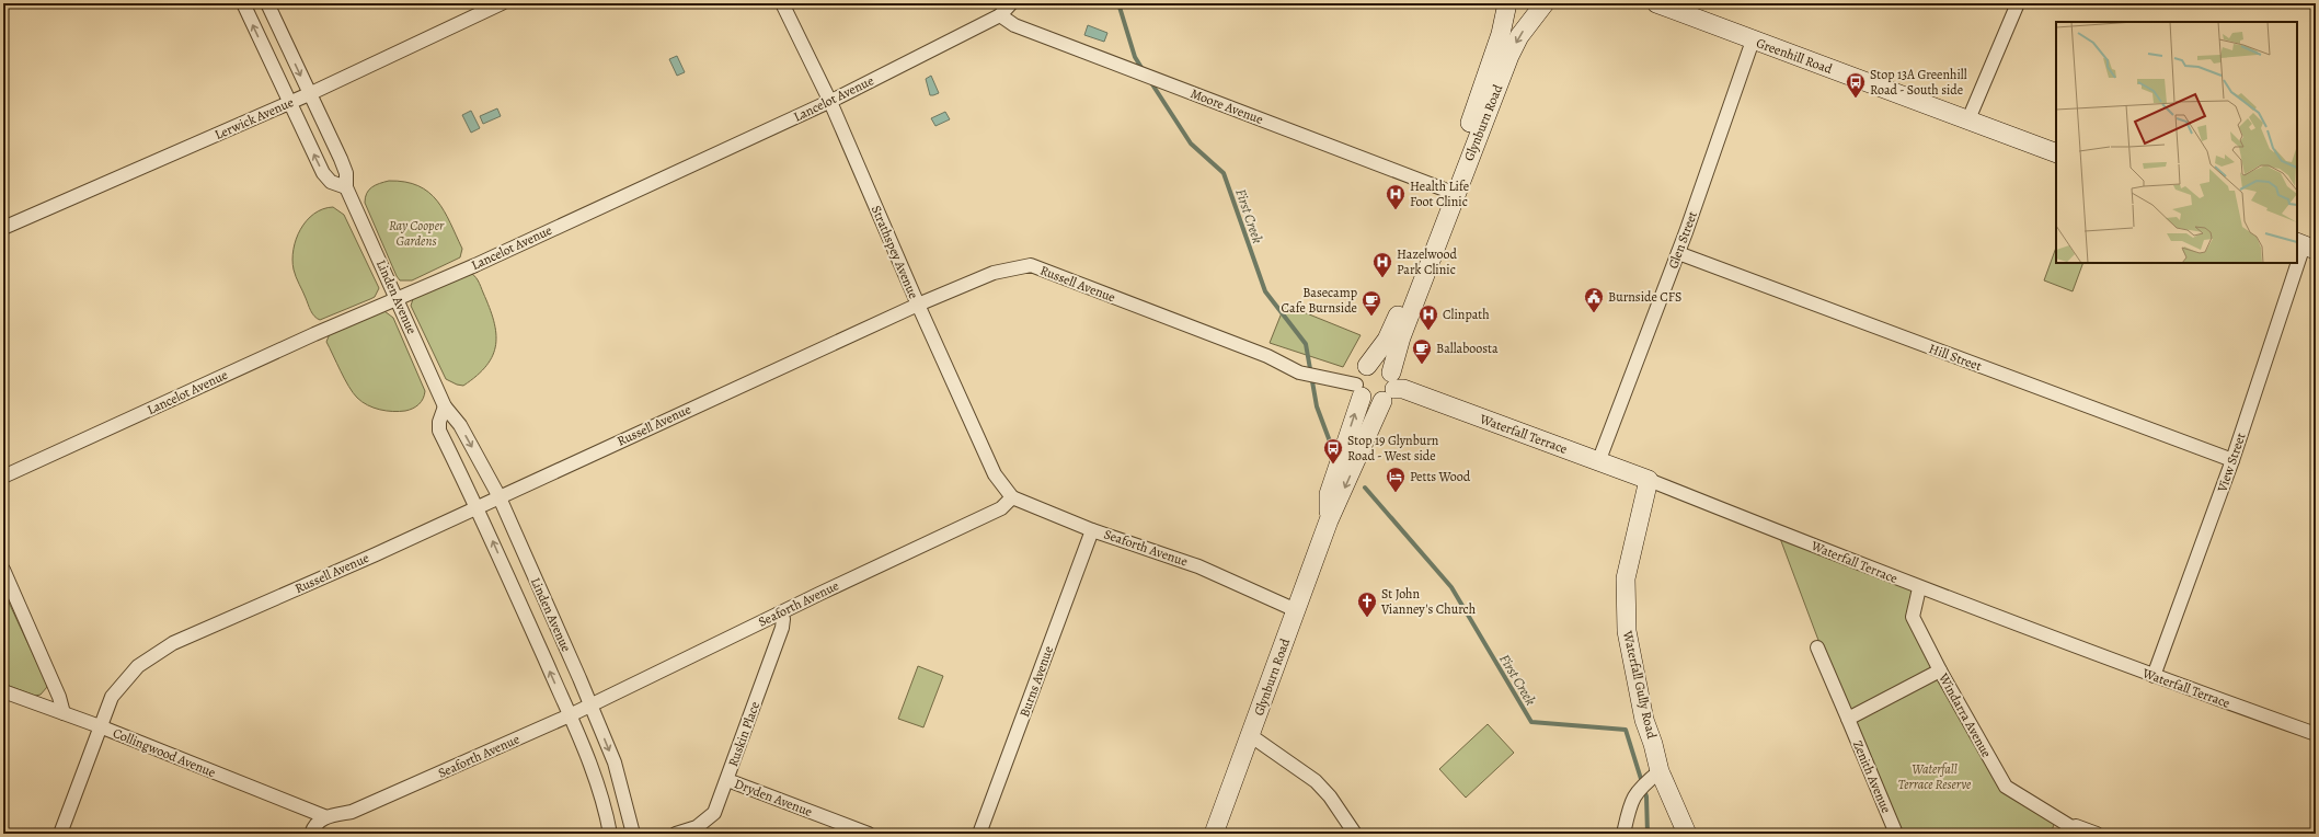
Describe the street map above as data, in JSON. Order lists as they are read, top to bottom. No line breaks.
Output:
{"streets":{"street":["Greenhill Road","Lancelot Avenue","Moore Avenue","Lerwick Avenue","Glynburn Road","Glen Street","Strathspey Avenue","Russell Avenue","Linden Avenue","Hill Street","Waterfall Terrace","View Street","Seaforth Avenue","Burns Avenue","Waterfall Gully Road","Windarra Avenue","Ruskin Place","Collingwood Avenue","Zenith Avenue","Dryden Avenue"]},"crossings":[["Greenhill Road","Glen Street"],["Lancelot Avenue","Moore Avenue"],["Lancelot Avenue","Strathspey Avenue"],["Lancelot Avenue","Linden Avenue"],["Moore Avenue","Glynburn Road"],["Lerwick Avenue","Linden Avenue"],["Glynburn Road","Russell Avenue"],["Glynburn Road","Waterfall Terrace"],["Glynburn Road","Seaforth Avenue"],["Glen Street","Hill Street"],["Glen Street","Waterfall Terrace"],["Strathspey Avenue","Russell Avenue"],["Strathspey Avenue","Seaforth Avenue"],["Russell Avenue","Linden Avenue"],["Russell Avenue","Waterfall Terrace"],["Russell Avenue","Collingwood Avenue"],["Linden Avenue","Seaforth Avenue"],["Hill Street","View Street"],["Waterfall Terrace","View Street"],["Waterfall Terrace","Waterfall Gully Road"],["Waterfall Terrace","Windarra Avenue"],["Seaforth Avenue","Burns Avenue"],["Seaforth Avenue","Ruskin Place"],["Seaforth Avenue","Collingwood Avenue"],["Ruskin Place","Dryden Avenue"]],"water":["First Creek"],"parks":["Ray Cooper Gardens","Waterfall Terrace Reserve"],"places":{"bus stop":["Stop 13A Greenhill Road - South side","Stop 19 Glynburn Road - West side"],"hospital":["Health Life Foot Clinic","Hazelwood Park Clinic","Clinpath"],"public building":["Burnside CFS"],"cafe":["Basecamp Cafe Burnside","Ballaboosta"],"hotel":["Petts Wood"],"church":["St John Vianney's Church"]}}
